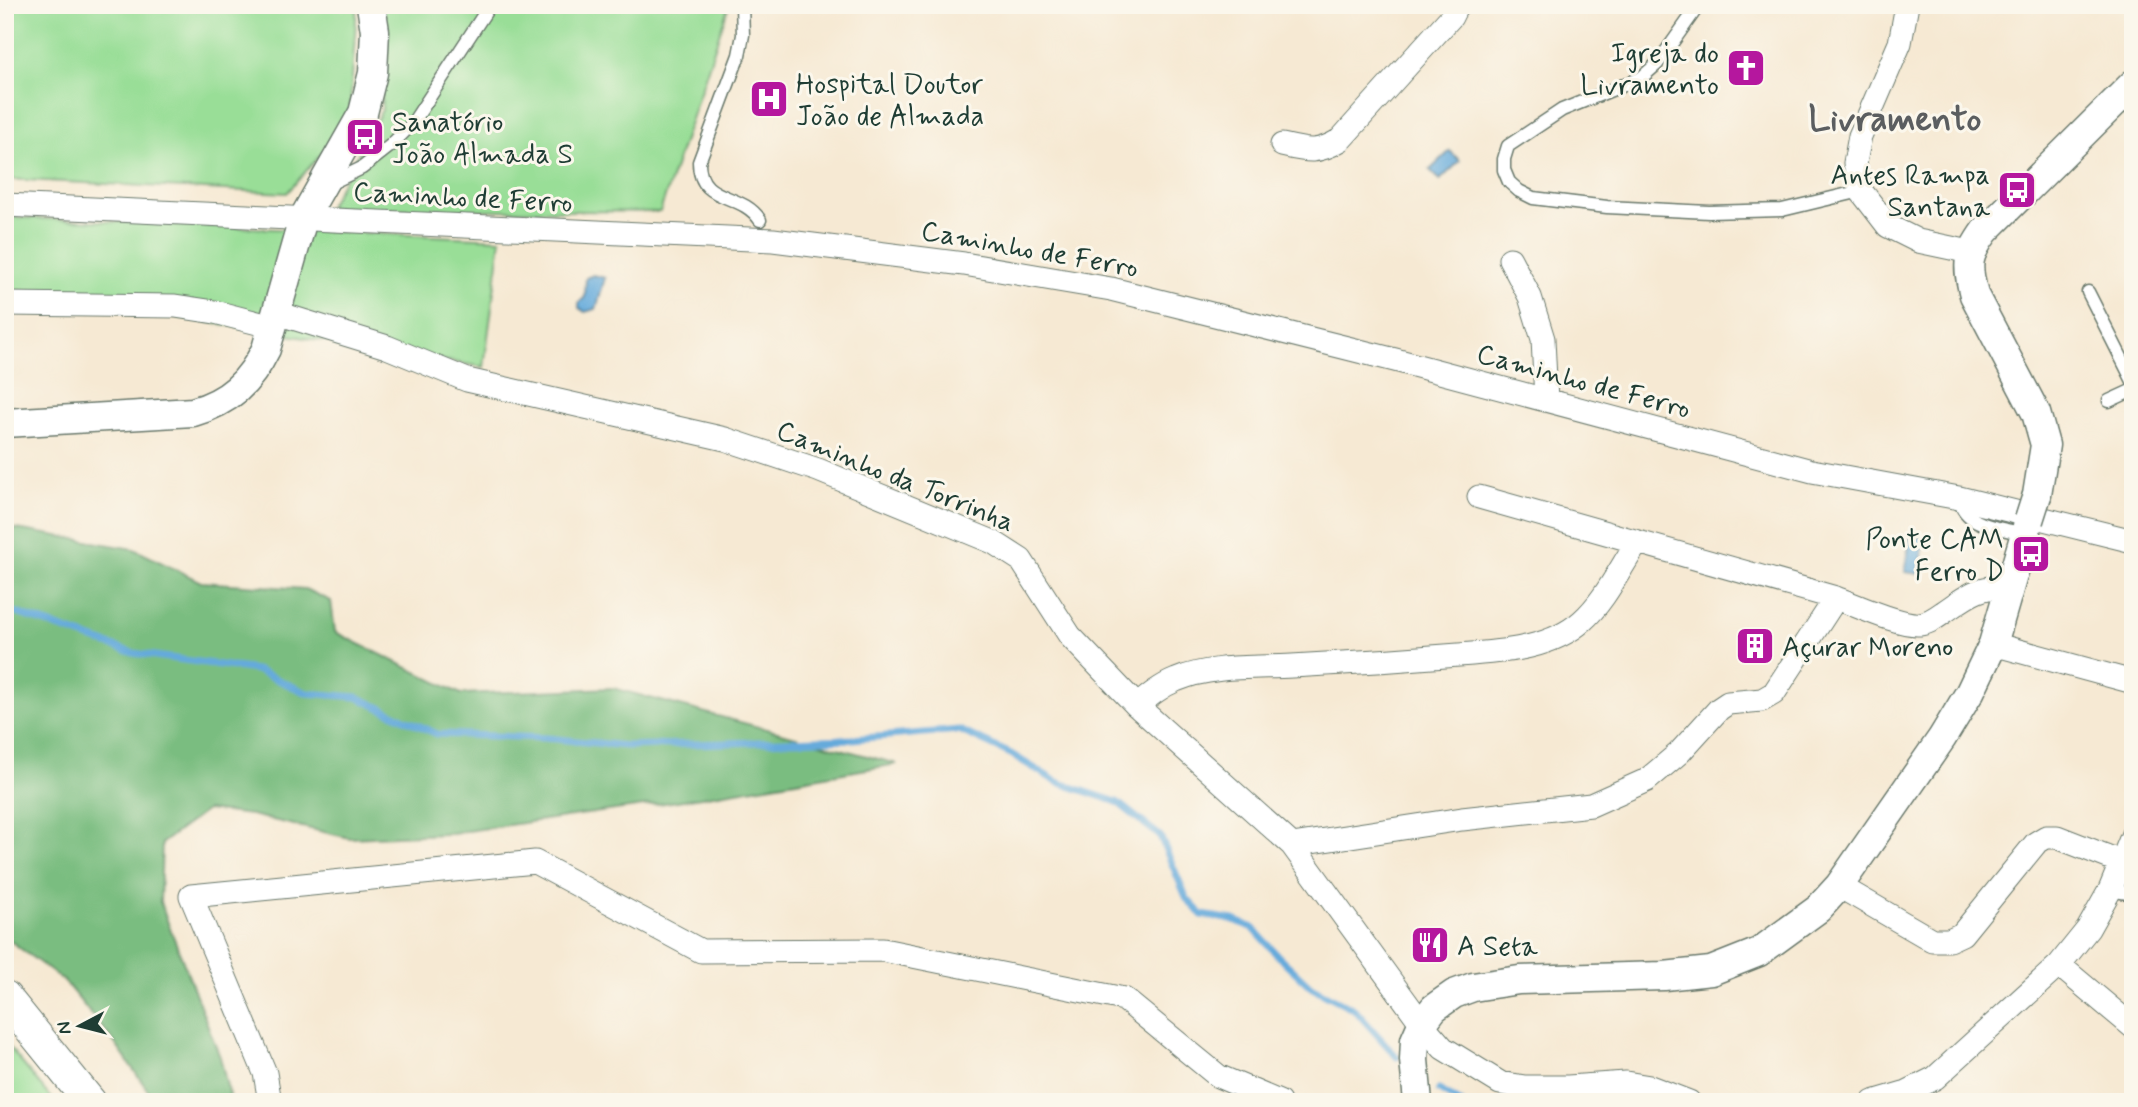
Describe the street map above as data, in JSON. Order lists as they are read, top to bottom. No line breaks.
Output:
{"streets":{"street":["Caminho de Ferro","Caminho da Torrinha"]},"districts":["Livramento"],"places":{"church":["Igreja do Livramento"],"hospital":["Hospital Doutor João de Almada"],"bus stop":["Sanatório João Almada S","Antes Rampa Santana","Ponte CAM Ferro D"],"building":["Açurar Moreno"],"restaurant":["A Seta"]},"north":"left"}
